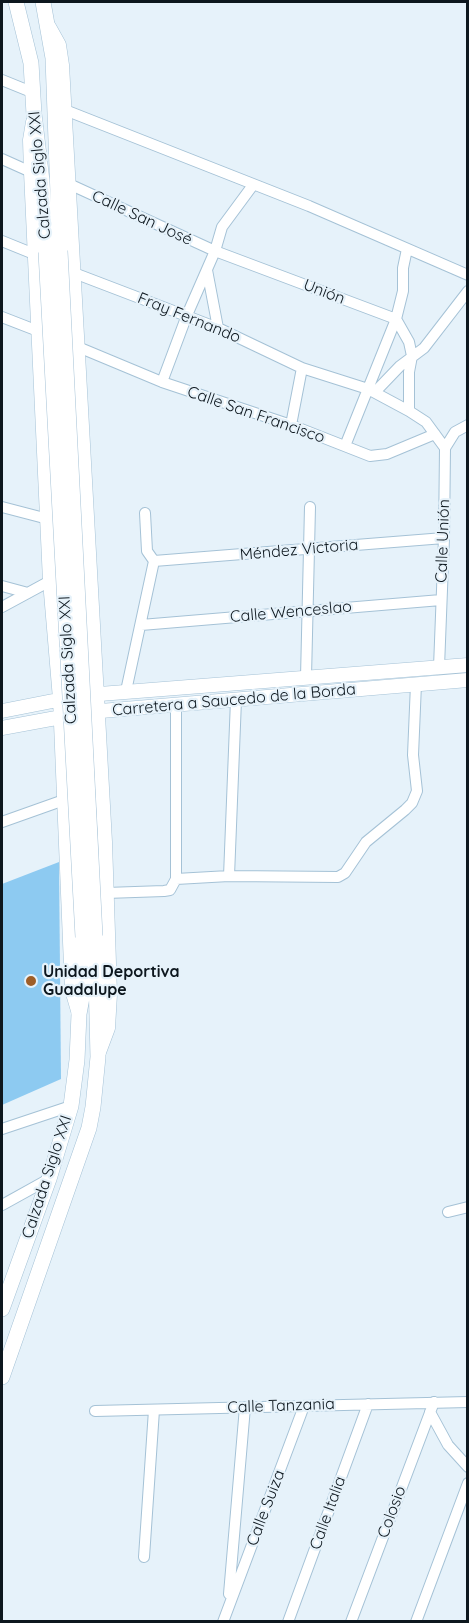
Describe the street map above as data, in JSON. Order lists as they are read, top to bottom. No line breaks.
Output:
{"streets":{"main road":["Calzada Siglo XXI"],"street":["Calle San José","Unión","Fray Fernando","Calle San Francisco","Calle Unión","Méndez Victoria","Calle Wenceslao","Carretera a Saucedo de la Borda","Calle Tanzania","Calle Suiza","Colosio","Calle Italia"]},"crossings":[["Calzada Siglo XXI","Calle San José"],["Calzada Siglo XXI","Fray Fernando"],["Calzada Siglo XXI","Calle San Francisco"],["Calzada Siglo XXI","Carretera a Saucedo de la Borda"],["Calle San José","Unión"],["Fray Fernando","Calle San Francisco"],["Fray Fernando","Calle Unión"],["Calle Unión","Méndez Victoria"],["Calle Unión","Calle Wenceslao"],["Calle Unión","Carretera a Saucedo de la Borda"],["Calle Tanzania","Calle Suiza"],["Calle Tanzania","Colosio"],["Calle Tanzania","Calle Italia"]],"places":["Unidad Deportiva Guadalupe"]}
